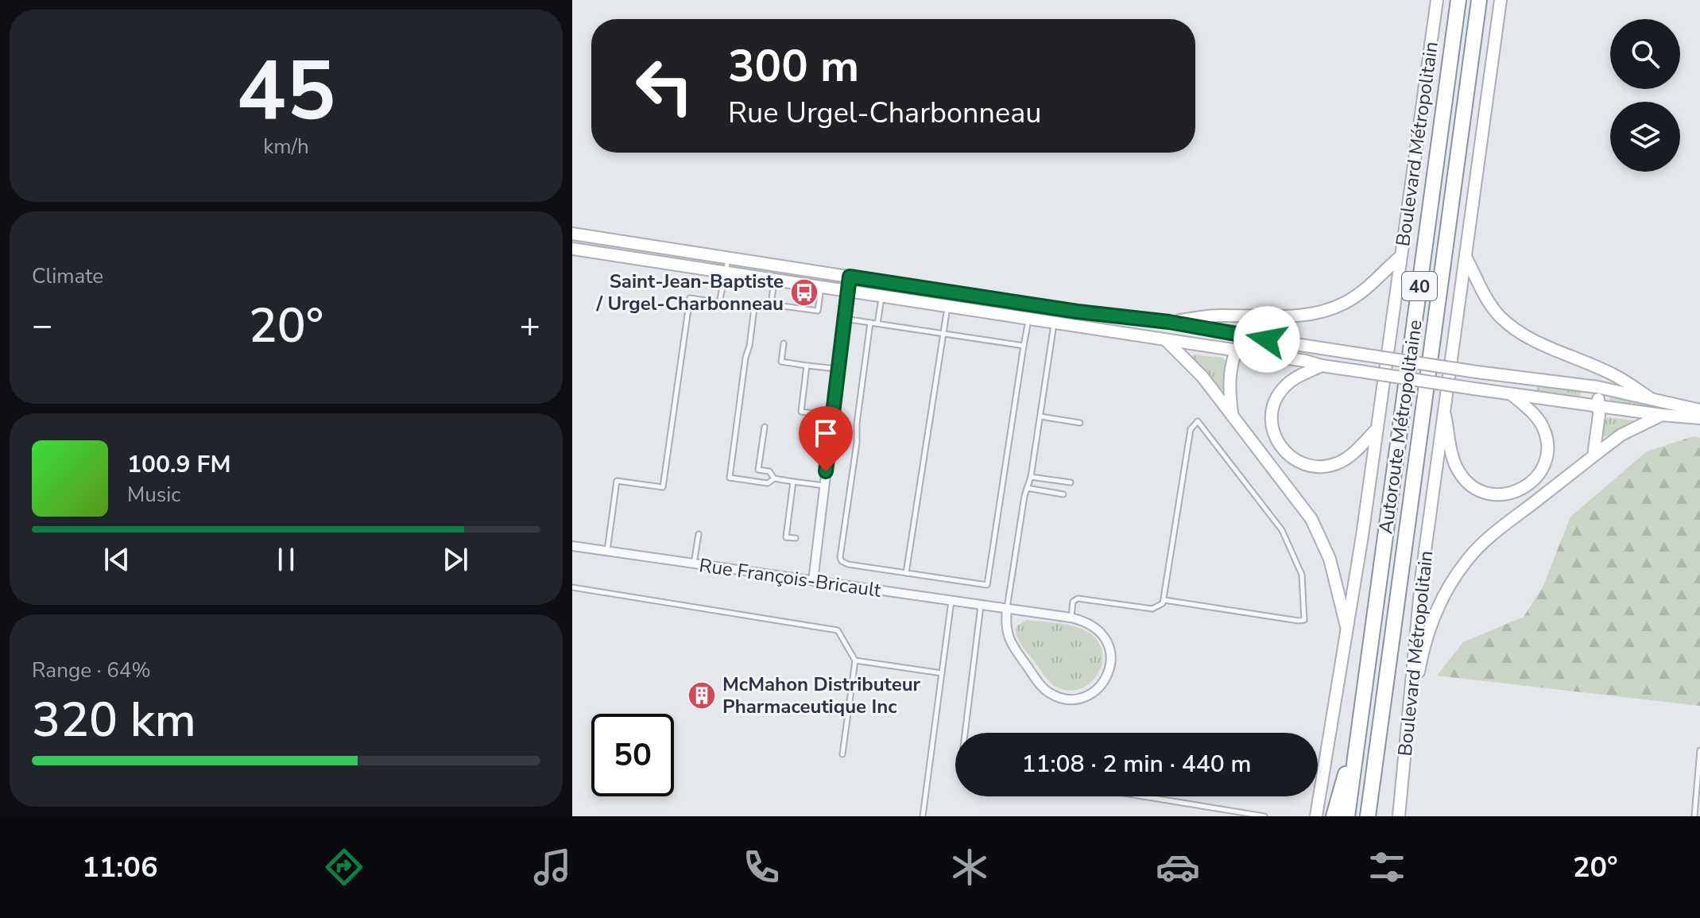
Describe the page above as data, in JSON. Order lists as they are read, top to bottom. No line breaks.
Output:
{"streets":{"highway":["40","Autoroute Métropolitaine"],"main road":["Boulevard Métropolitain"],"street":["Rue François-Bricault"]},"places":{"bus stop":["Saint-Jean-Baptiste / Urgel-Charbonneau"],"building":["McMahon Distributeur Pharmaceutique Inc"]},"page":{"tile":[["45","km/h"],"Climate",["Range · 64%","320 km"]],"turn":["300 m","Rue Urgel-Charbonneau"],"heat":["−","20°","+"],"song":["100.9 FM","Music"],"limit":"50","trip":"11:08 · 2 min · 440 m","tabs":["11:06","20°"]}}
